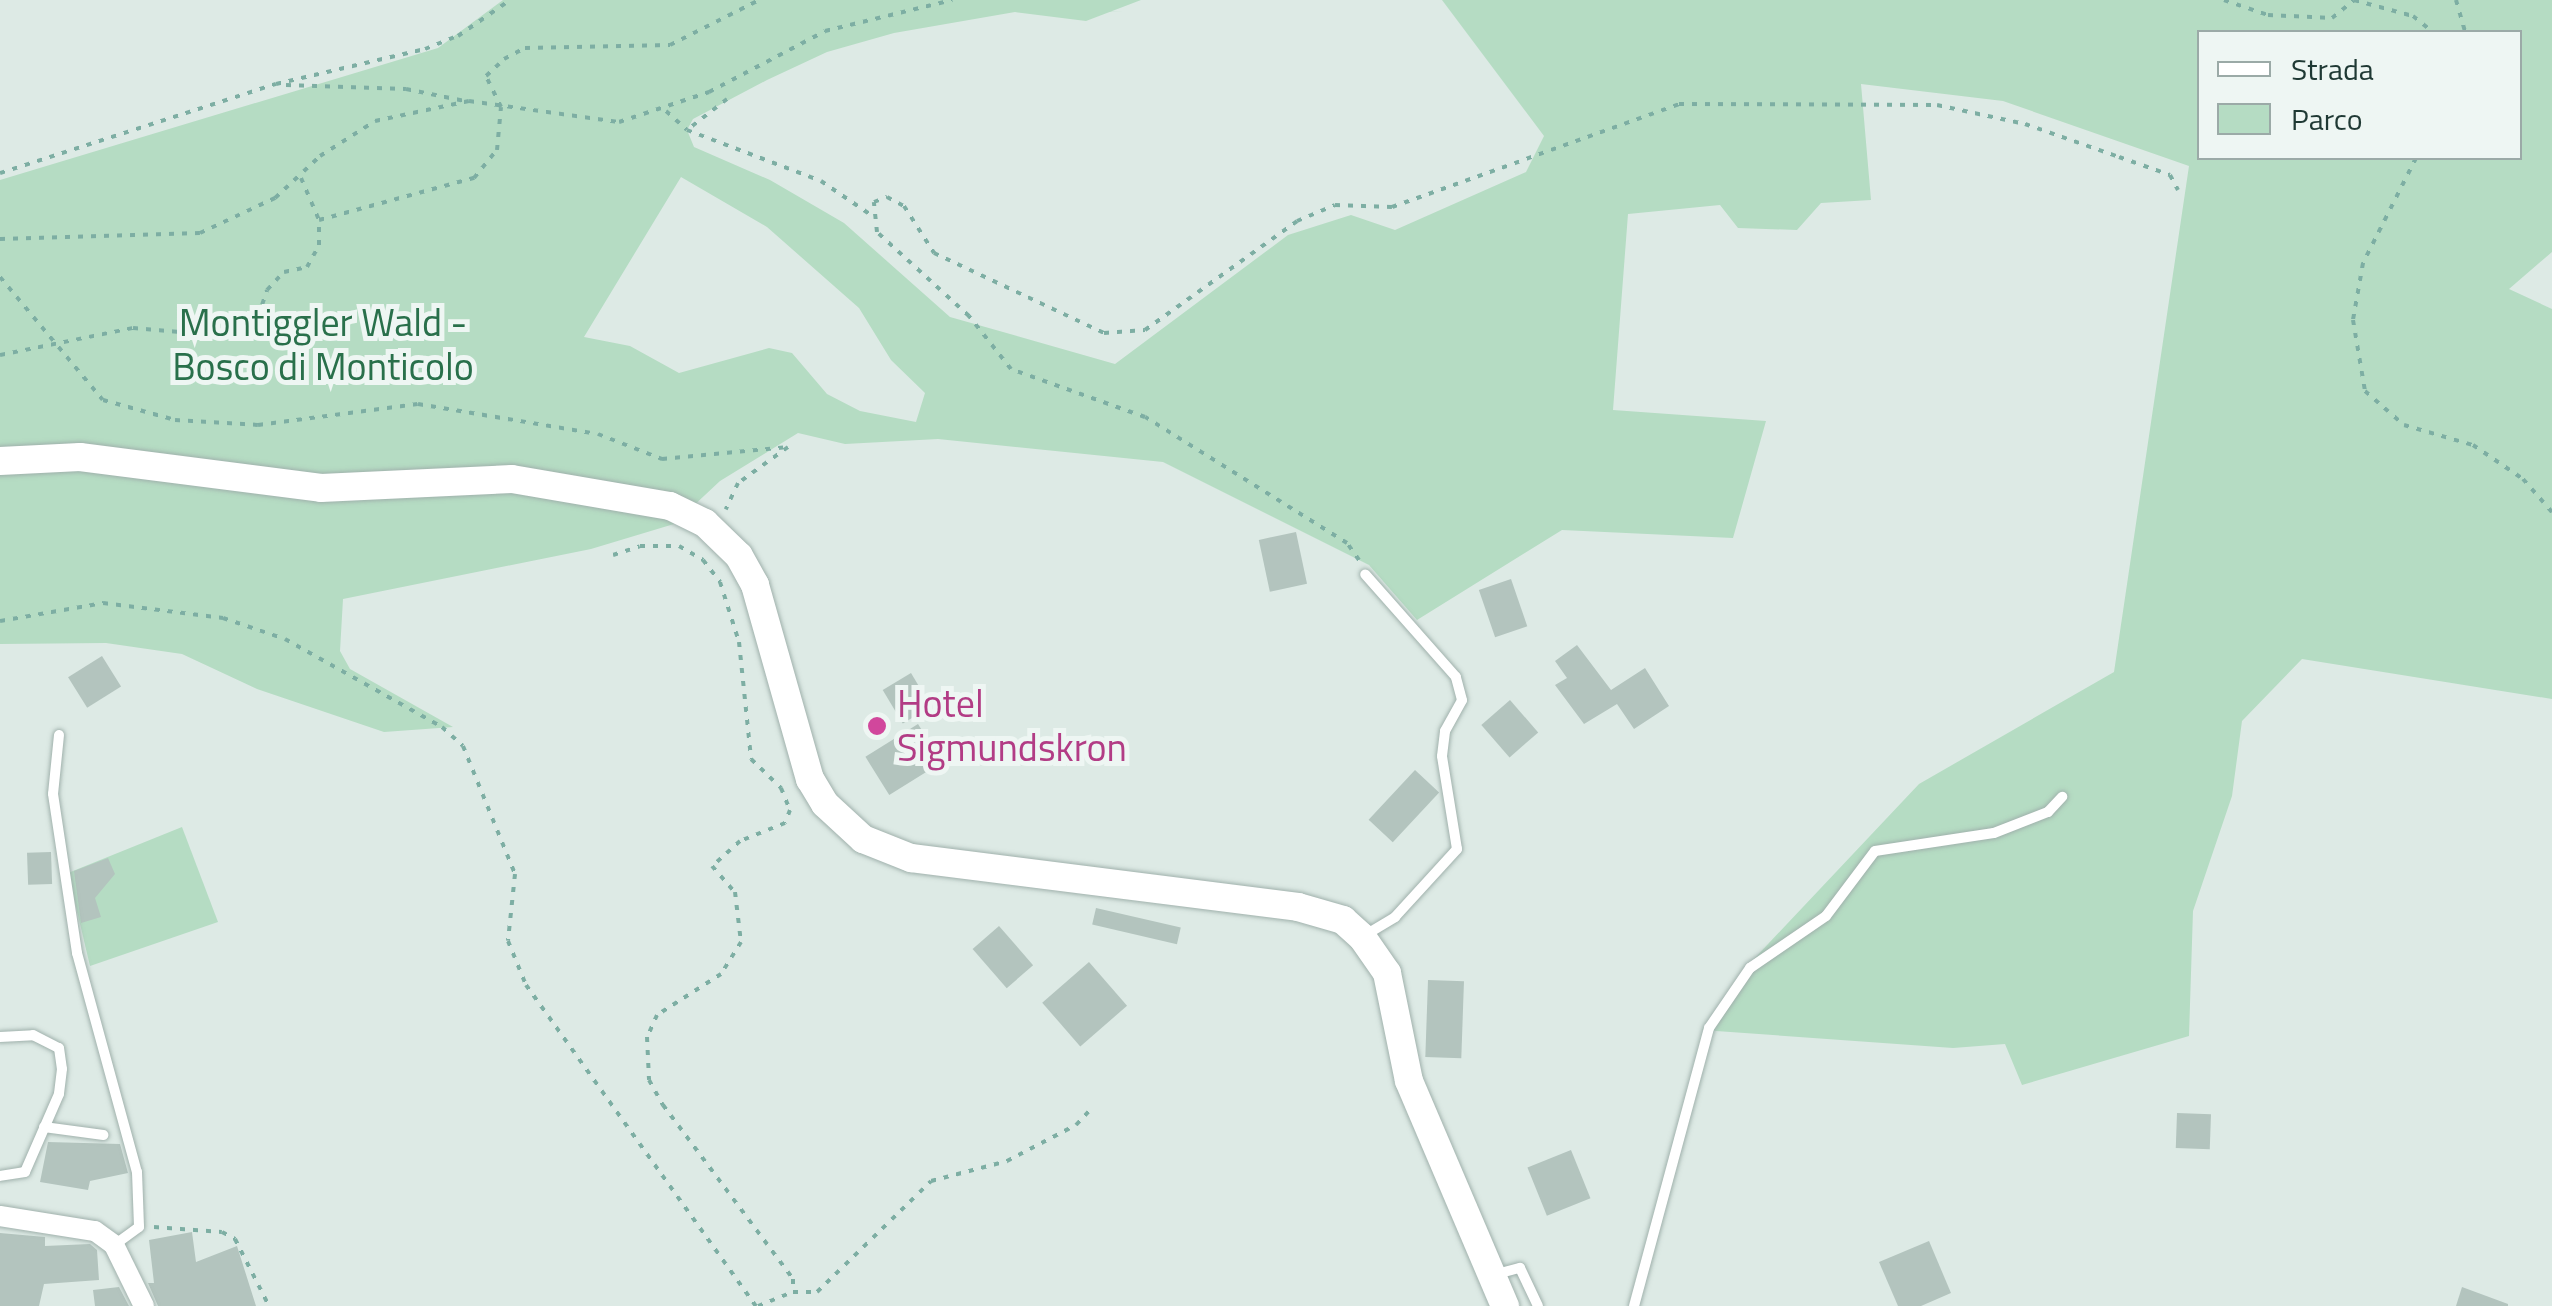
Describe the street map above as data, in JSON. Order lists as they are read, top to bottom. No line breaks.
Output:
{"parks":["Montiggler Wald - Bosco di Monticolo"],"places":["Hotel Sigmundskron"],"legend":["Strada","Parco"]}
